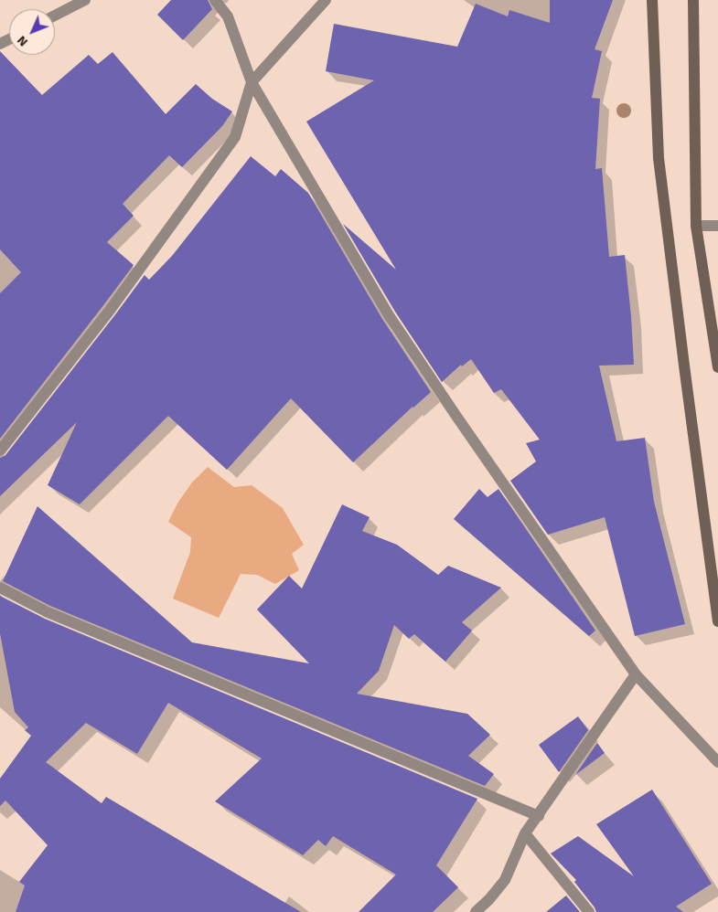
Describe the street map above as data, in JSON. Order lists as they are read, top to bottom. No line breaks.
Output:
{"north":"bottom left"}
